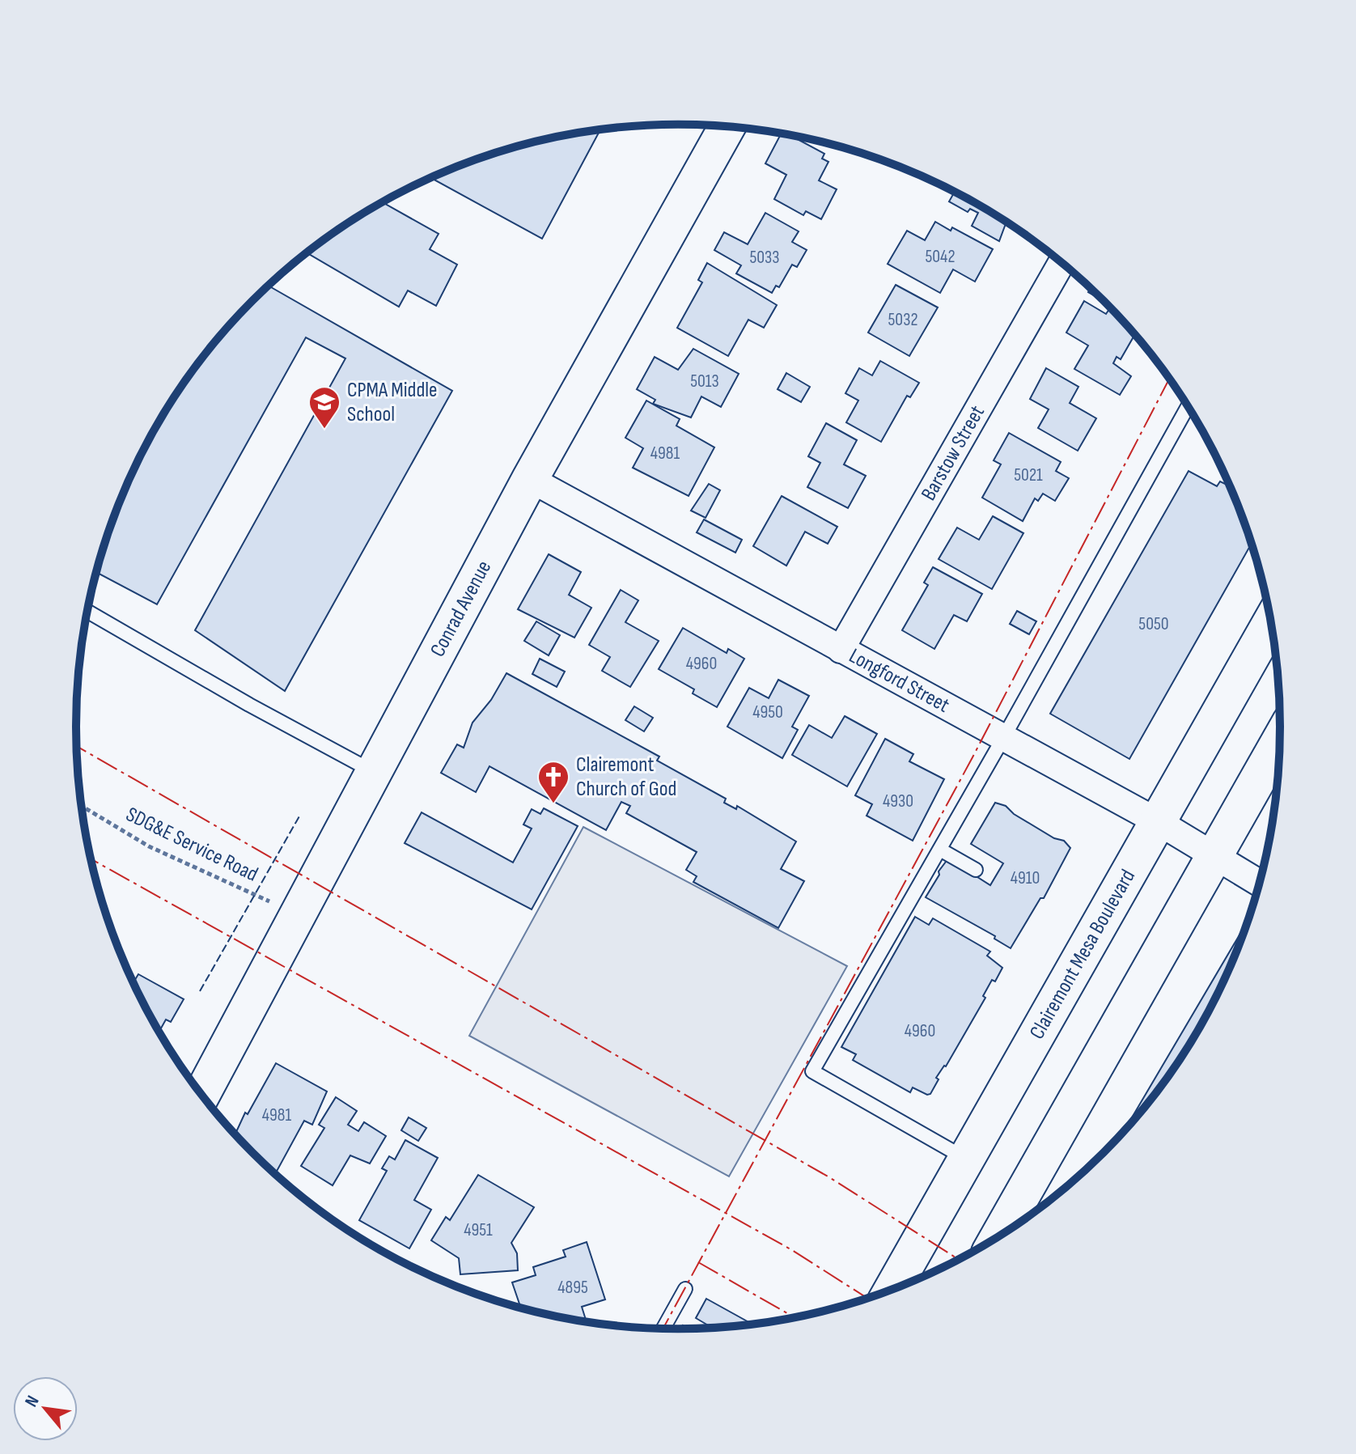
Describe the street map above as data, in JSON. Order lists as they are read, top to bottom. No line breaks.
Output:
{"streets":{"main road":["Conrad Avenue","Clairemont Mesa Boulevard"],"street":["Barstow Street","Longford Street"],"path":["SDG&E Service Road"]},"crossings":[["Barstow Street","Longford Street"],["Conrad Avenue","Longford Street"],["Conrad Avenue","SDG&E Service Road"],["Longford Street","Clairemont Mesa Boulevard"]],"places":{"school or university":["CPMA Middle School"],"church":["Clairemont Church of God"]},"house_numbers":["5042","5033","5032","5013","4981","5021","5050","4960","4950","4930","4910","4960","4981","4951","4895"],"north":"top left"}
